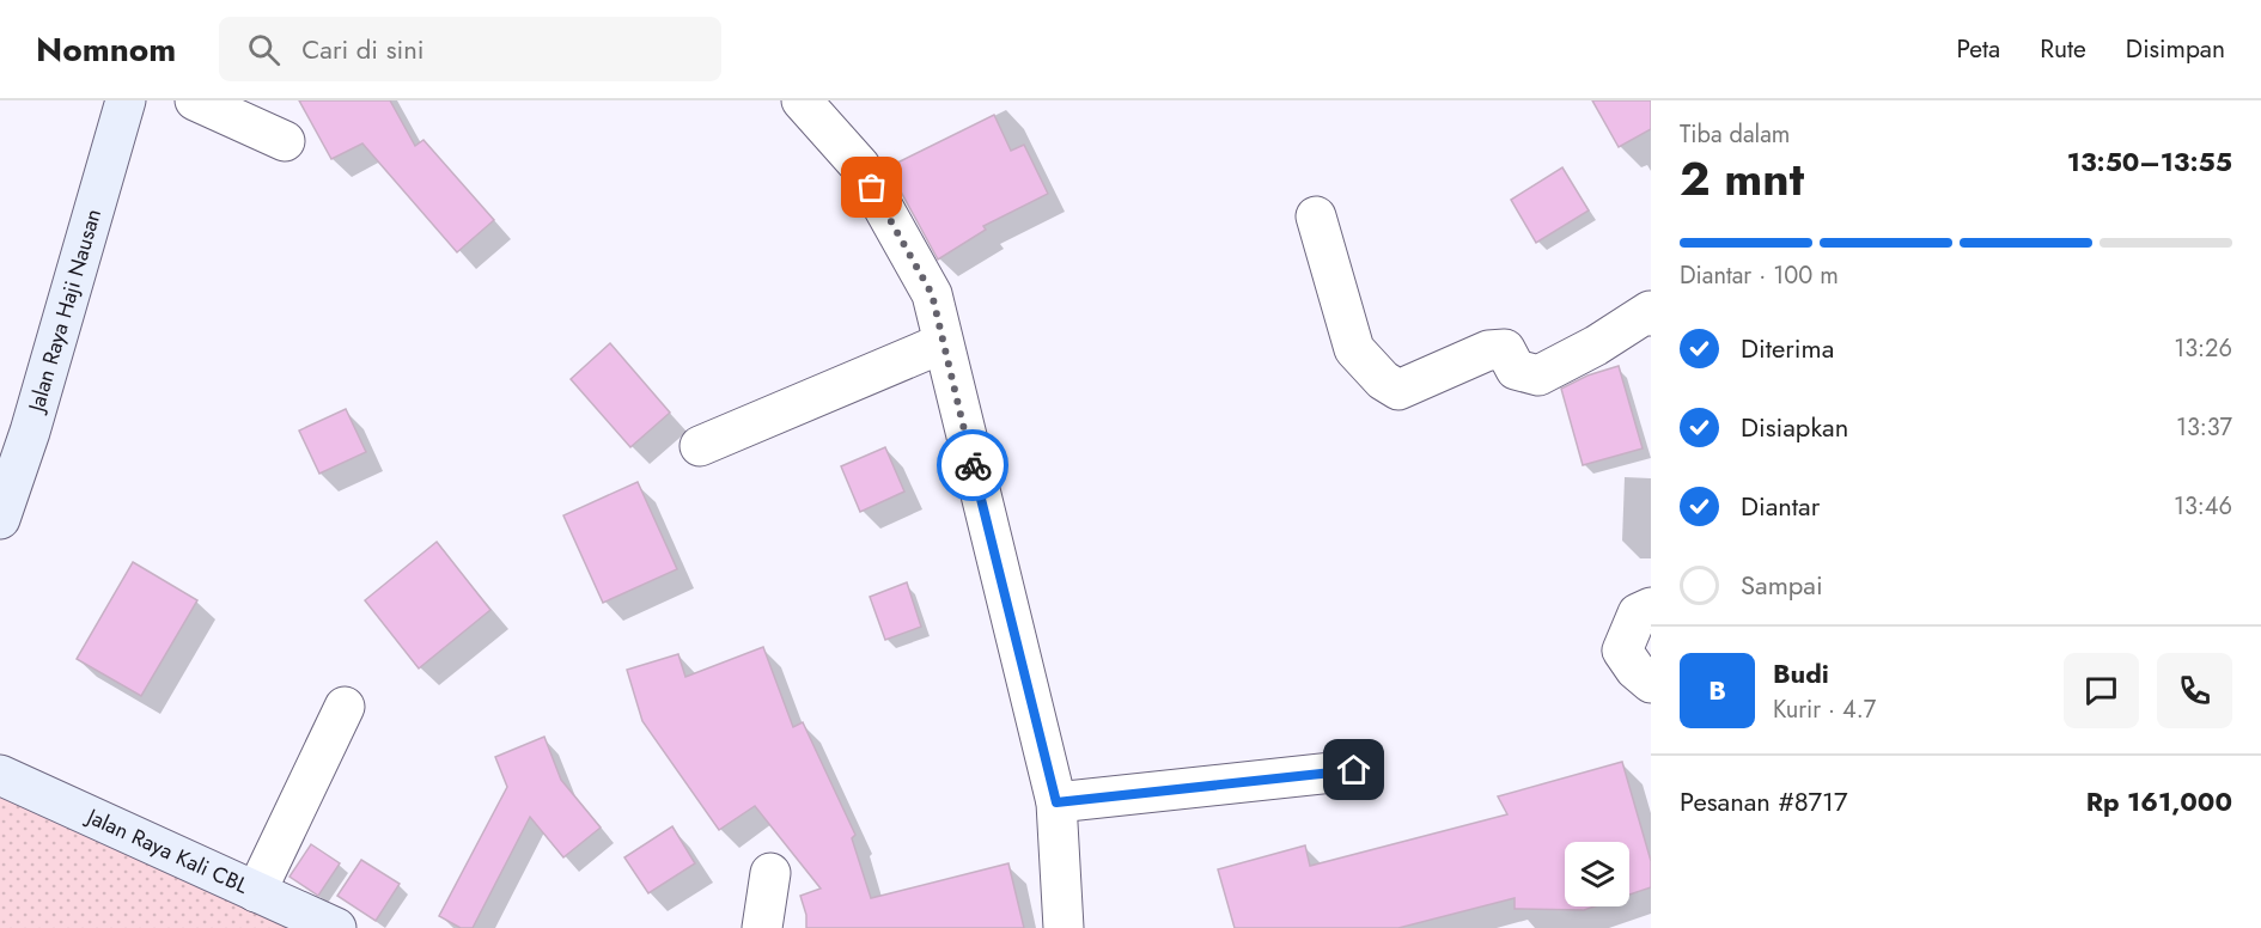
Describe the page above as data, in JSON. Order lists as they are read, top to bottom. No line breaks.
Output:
{"streets":{"main road":["Jalan Raya Haji Nausan","Jalan Raya Kali CBL"]},"page":{"header":"Nomnom","search":"Cari di sini","nav":["Peta","Rute","Disimpan"],"heading":["2 mnt","Tiba dalam","13:50–13:55"],"panel":["Budi","Kurir · 4.7","Pesanan #8717","Rp 161,000"],"bar":"Diantar · 100 m","list":[["Diterima","13:26"],["Disiapkan","13:37"],["Diantar","13:46"],"Sampai"],"round":"B"}}
